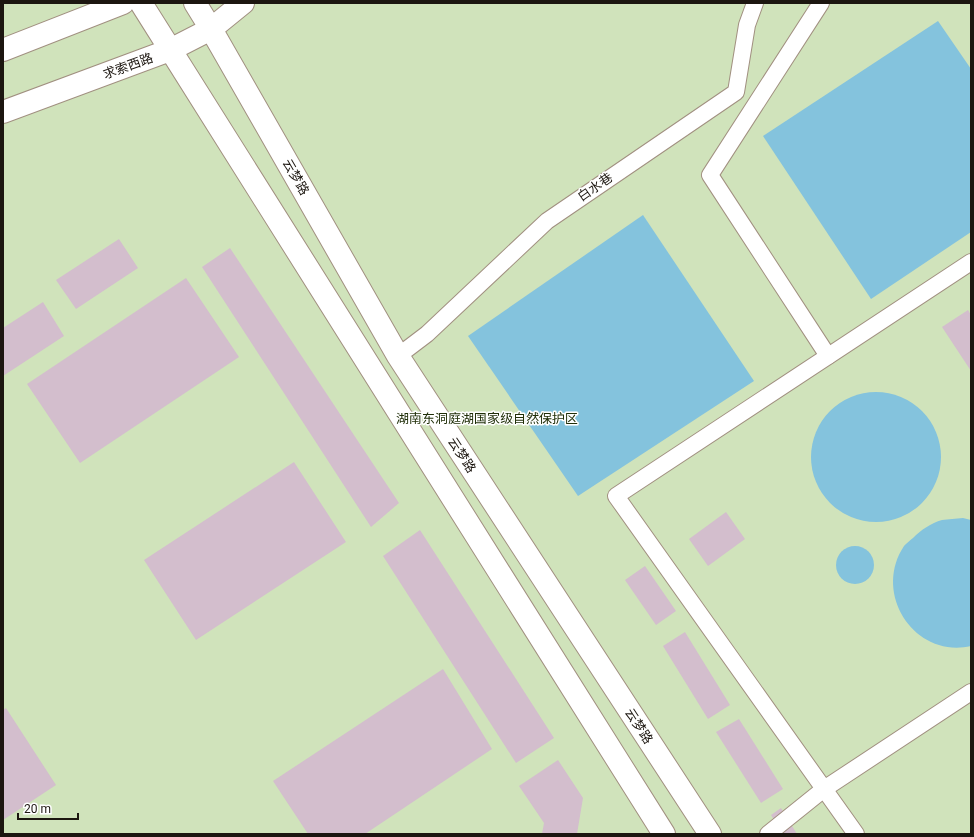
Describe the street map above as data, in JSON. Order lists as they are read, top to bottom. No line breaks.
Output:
{"streets":{"main road":["求索西路","云梦路"],"street":["白水巷"]},"crossings":[["求索西路","云梦路"],["云梦路","白水巷"]],"parks":["湖南东洞庭湖国家级自然保护区"],"scale_bar":"20 m"}
